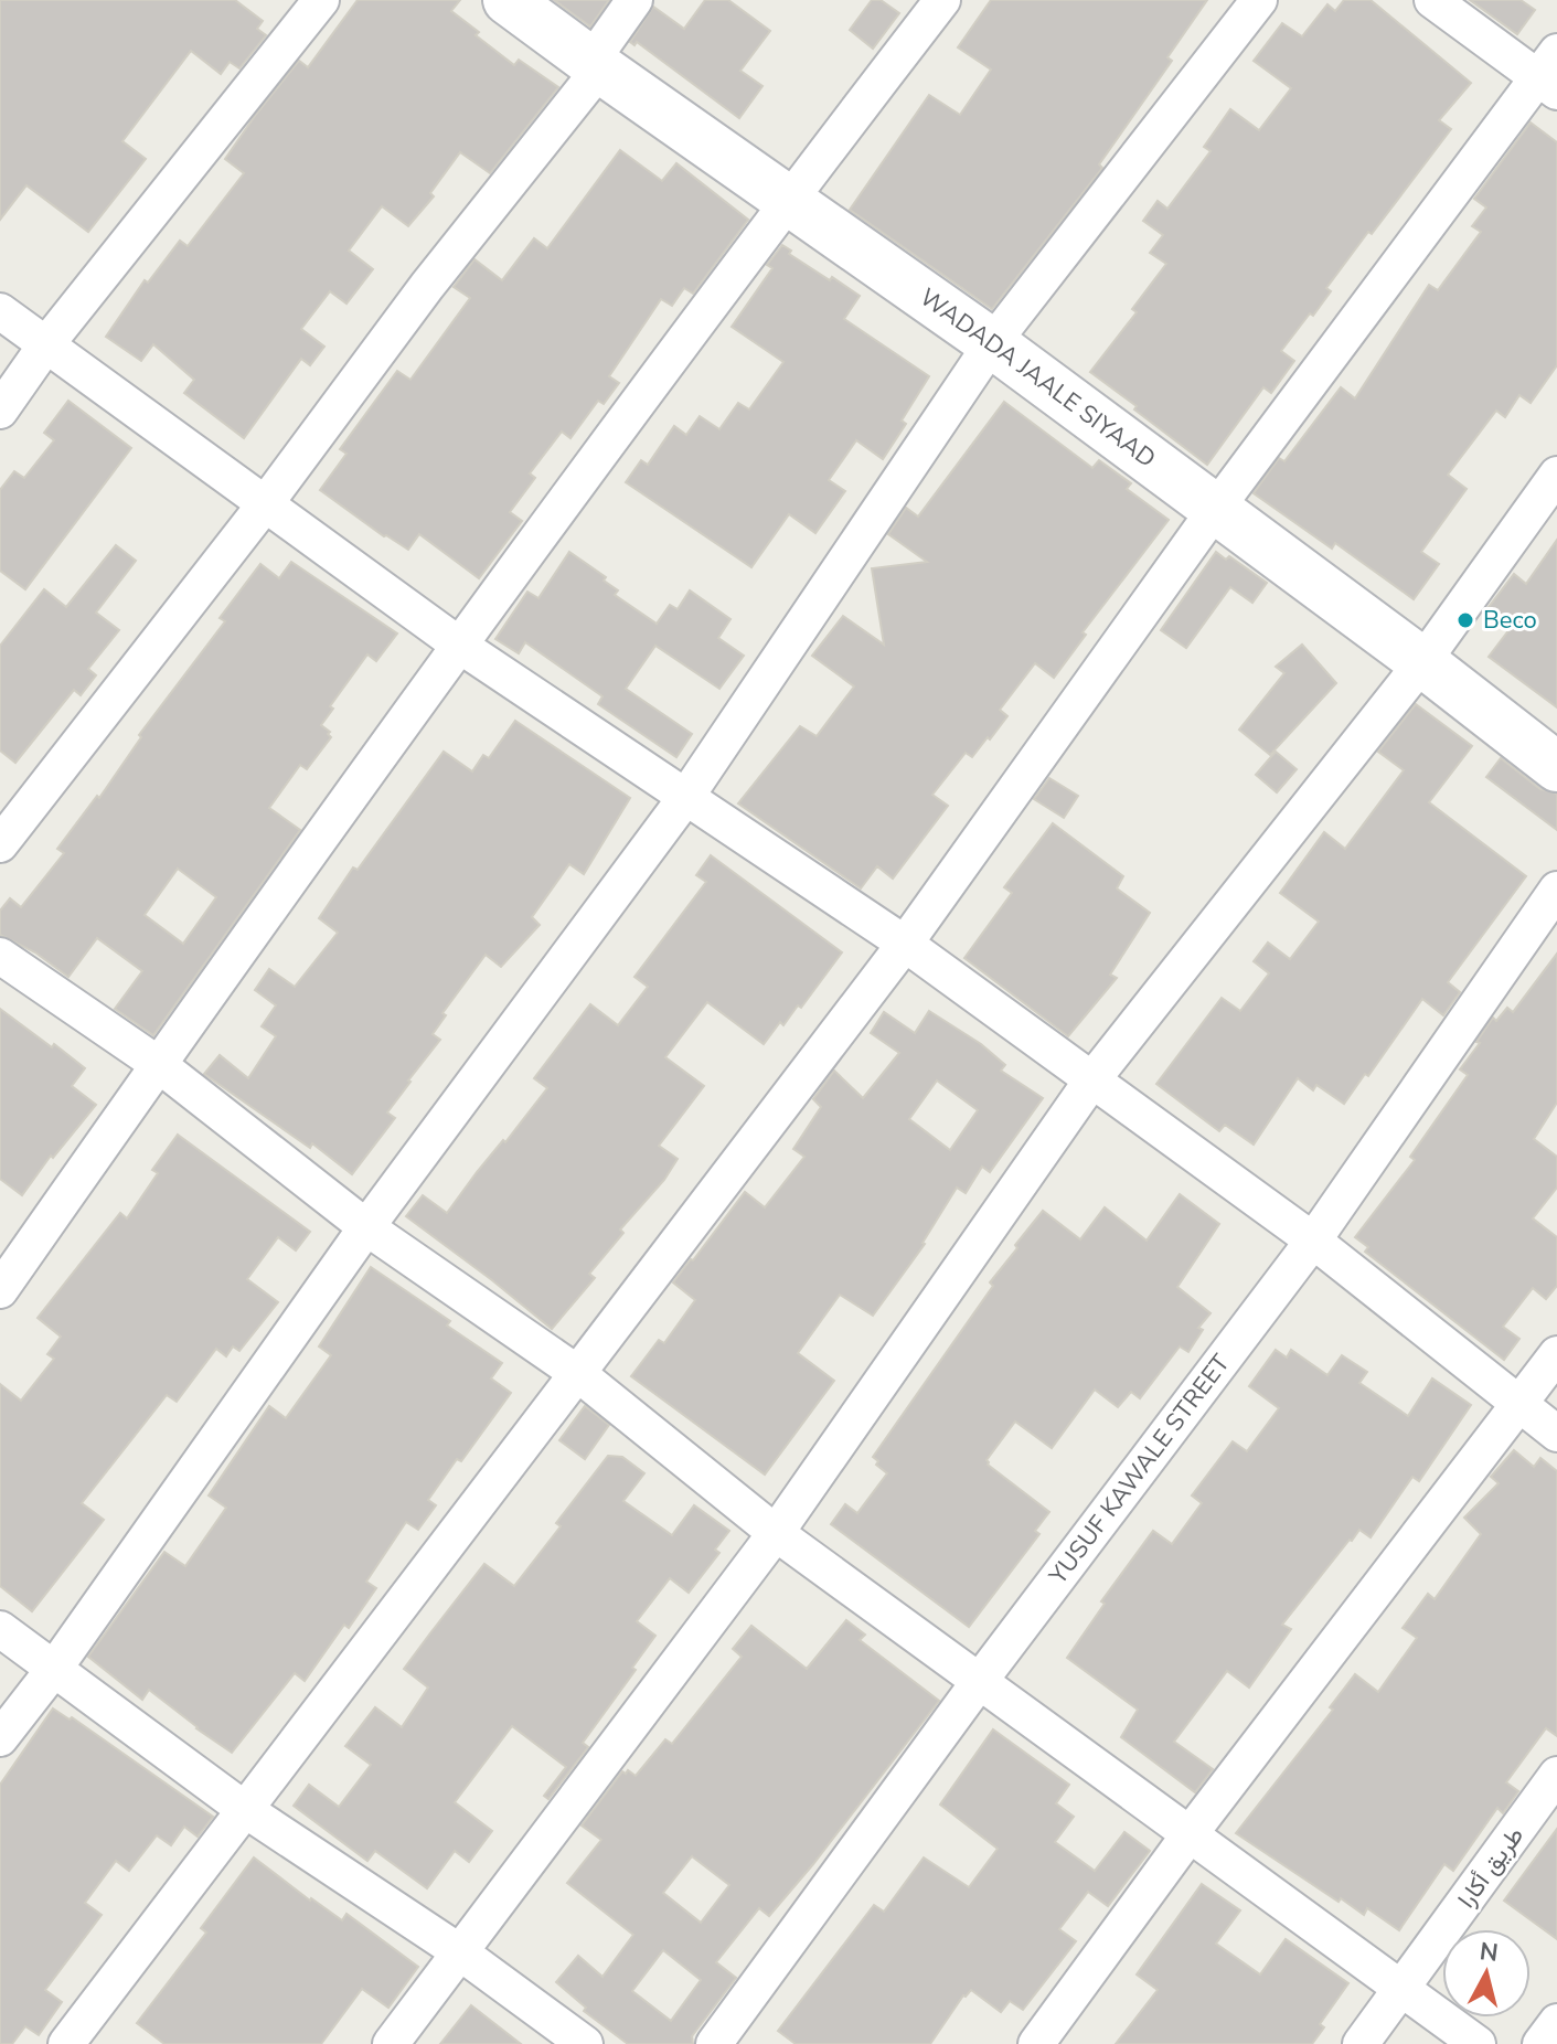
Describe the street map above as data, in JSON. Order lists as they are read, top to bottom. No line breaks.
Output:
{"streets":{"main road":["WADADA JAALE SIYAAD"],"street":["YUSUF KAWALE STREET","طريق أكارا"]},"places":["Beco"],"north":"top"}
